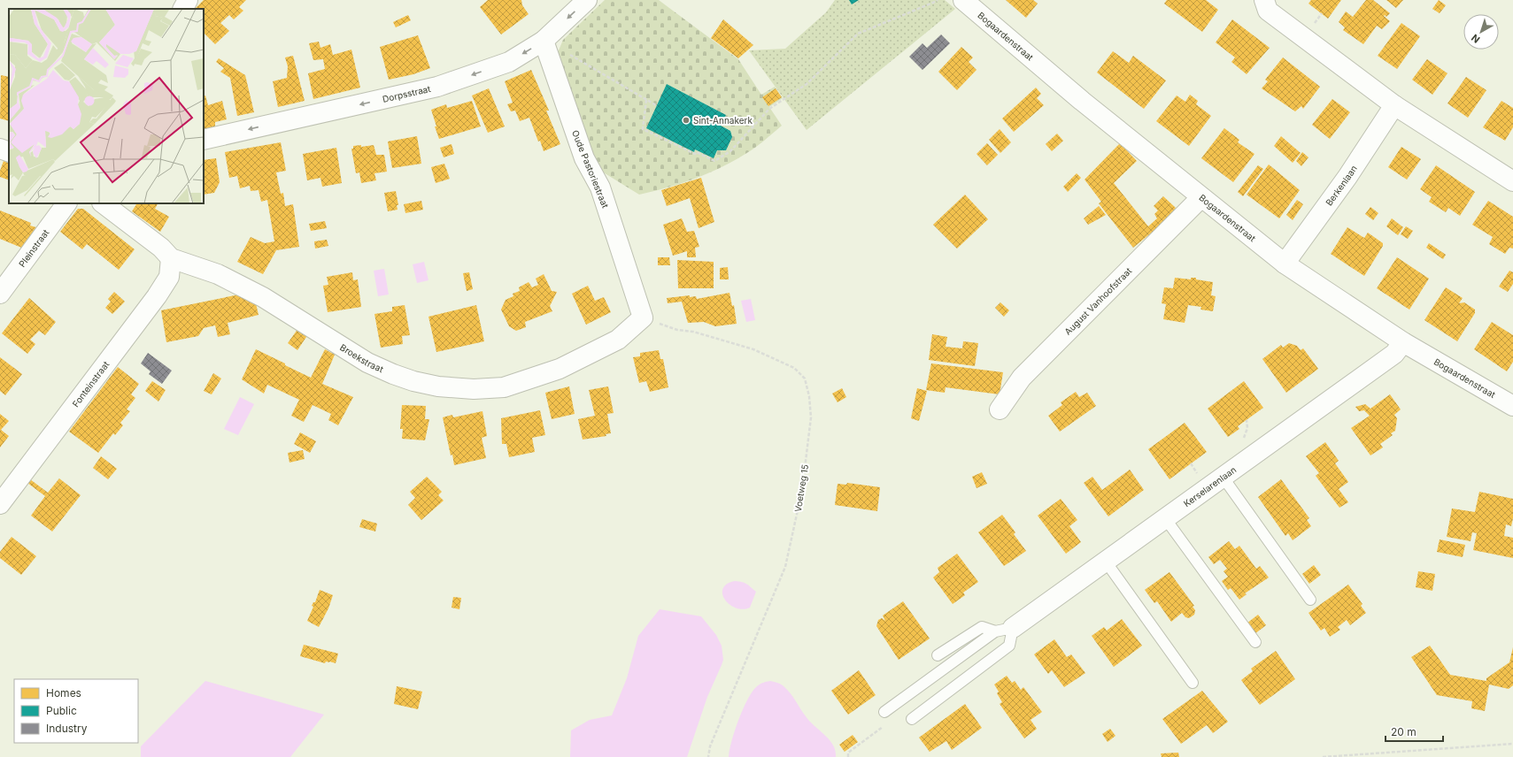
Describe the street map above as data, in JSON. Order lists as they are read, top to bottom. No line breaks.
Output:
{"streets":{"street":["Bogaardenstraat","Dorpsstraat","Oude Pastoriestraat","Berkenlaan","Pleinstraat","August Vanhoofstraat","Broekstraat","Fonteinstraat","Kerselarenlaan"],"path":["Voetweg 15"]},"crossings":[["Bogaardenstraat","Berkenlaan"],["Bogaardenstraat","August Vanhoofstraat"],["Bogaardenstraat","Kerselarenlaan"],["Dorpsstraat","Oude Pastoriestraat"],["Oude Pastoriestraat","Broekstraat"],["Oude Pastoriestraat","Voetweg 15"],["Broekstraat","Fonteinstraat"],["Broekstraat","Voetweg 15"]],"one_way":["Dorpsstraat"],"places":["Sint-Annakerk"],"legend":["Homes","Public","Industry"],"scale_bar":"20 m","north":"bottom left"}
